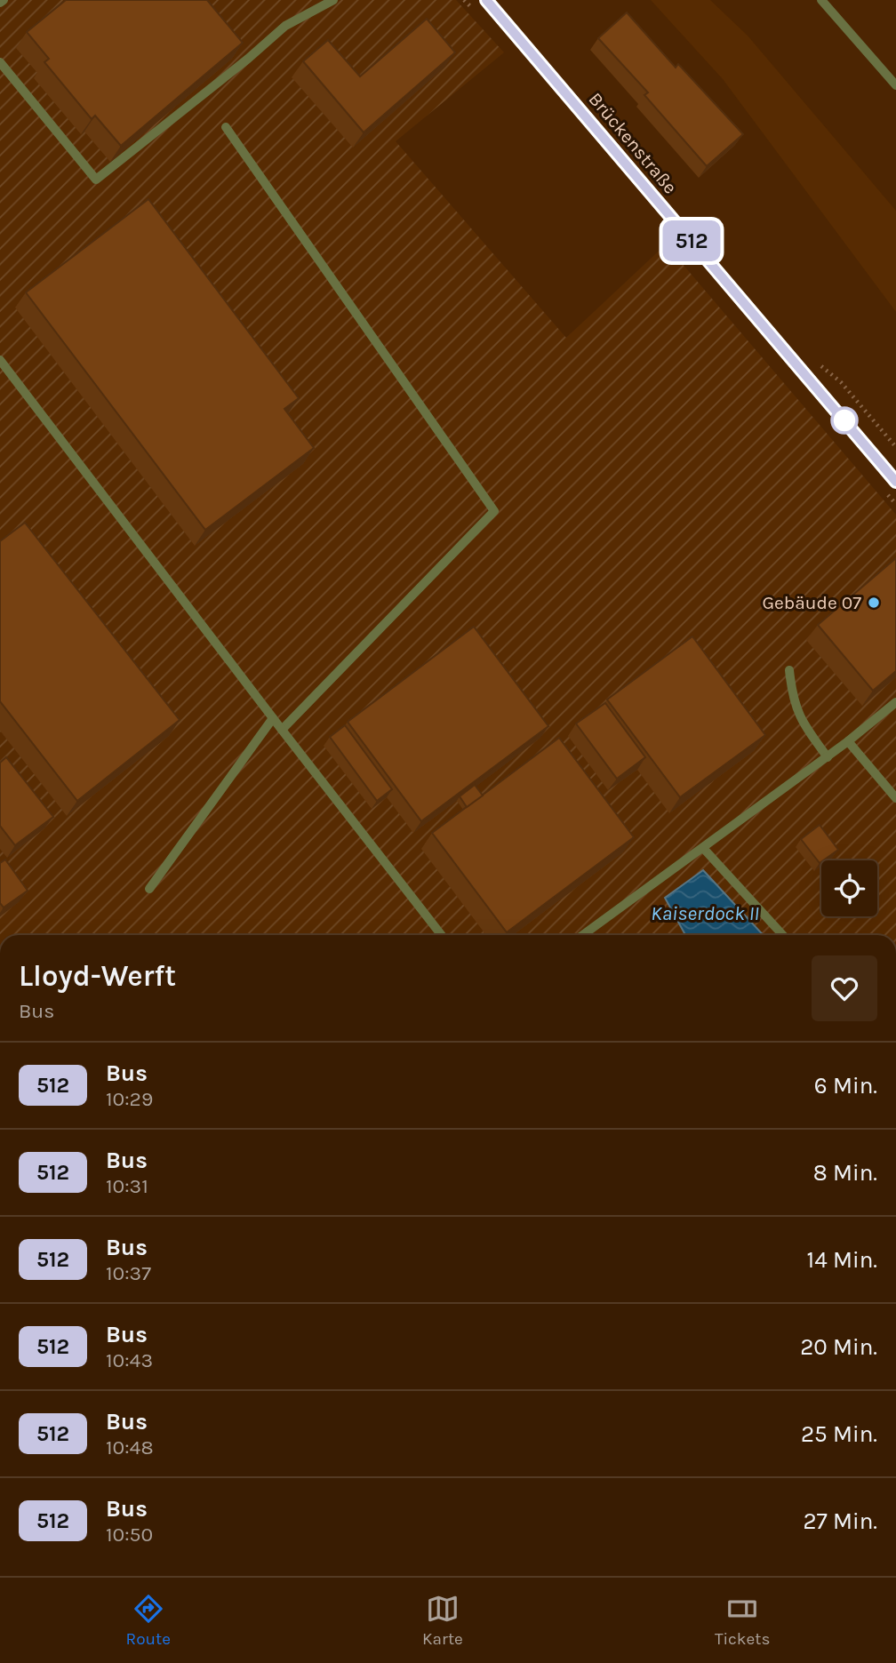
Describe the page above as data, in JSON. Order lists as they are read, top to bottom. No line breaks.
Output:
{"streets":{"main road":["Brückenstraße"]},"water":["Kaiserdock II"],"places":["Gebäude 07"],"lines":["bus line 512"],"page":{"on_map":"512","heading":["Lloyd-Werft","Bus"],"list":[{"mark":"512","name":"Bus","note":"10:29","value":"6 Min."},{"mark":"512","name":"Bus","note":"10:31","value":"8 Min."},{"mark":"512","name":"Bus","note":"10:37","value":"14 Min."},{"mark":"512","name":"Bus","note":"10:43","value":"20 Min."},{"mark":"512","name":"Bus","note":"10:48","value":"25 Min."},{"mark":"512","name":"Bus","note":"10:50","value":"27 Min."}],"tabs":["Route","Karte","Tickets"]}}
